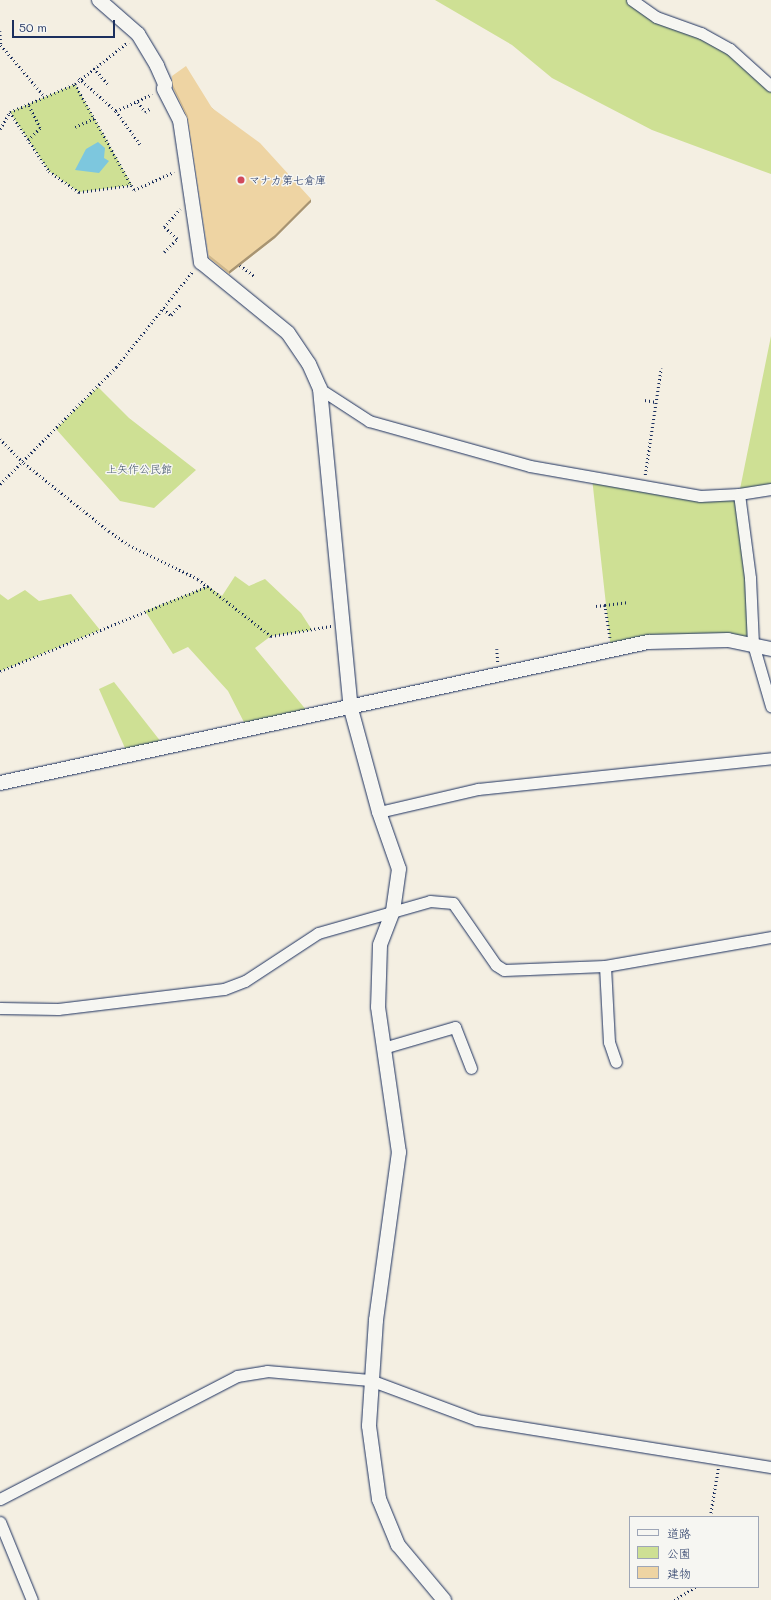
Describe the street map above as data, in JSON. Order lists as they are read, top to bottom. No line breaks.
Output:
{"parks":["上矢作公民館"],"places":["マナカ第七倉庫"],"legend":["道路","公園","建物"],"scale_bar":"50 m"}
